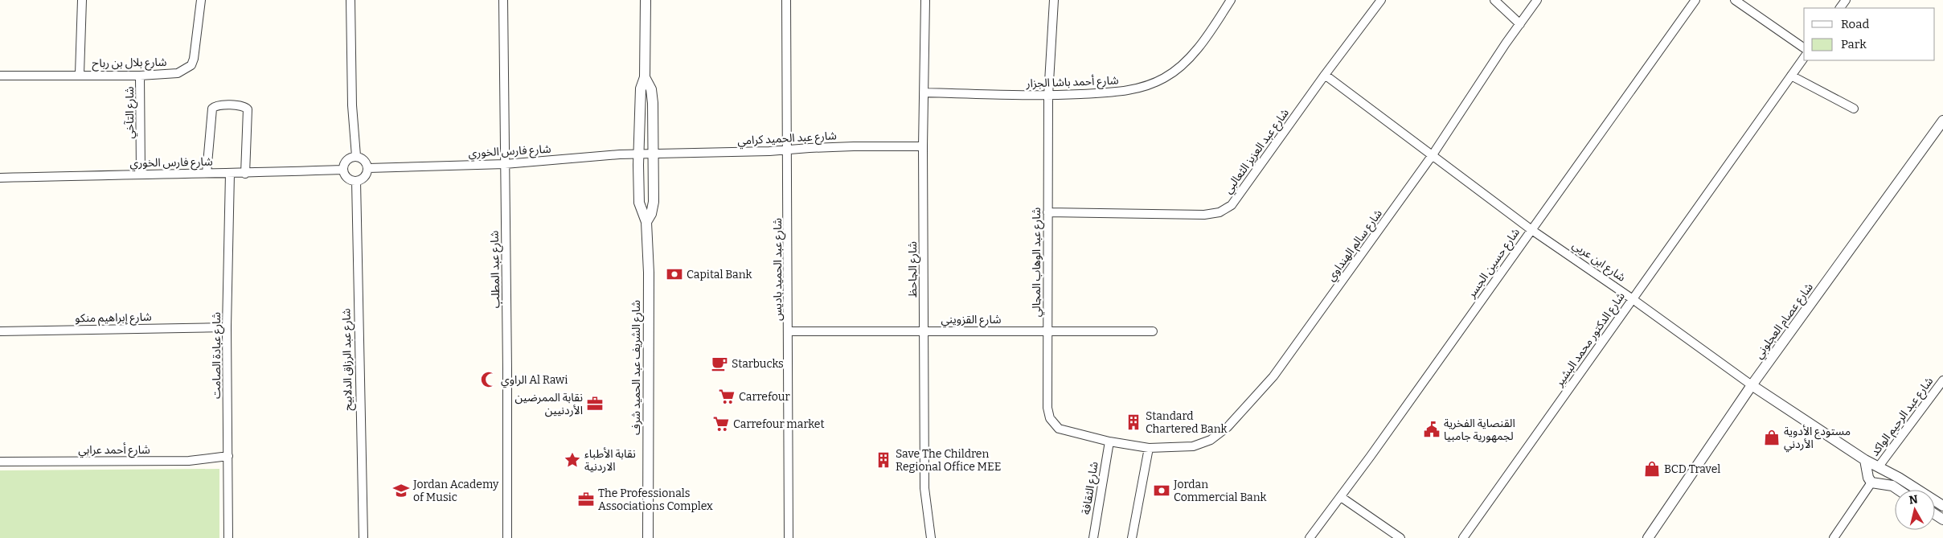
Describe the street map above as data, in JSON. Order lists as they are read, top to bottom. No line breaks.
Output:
{"streets":{"street":["شارع بلال بن رباح","شارع أحمد باشا الجزار","شارع التآخي","شارع عبد الحميد كرامي","شارع فارس الخوري","شارع عبد العزيز الثعالبي","شارع سالم الهنداوي","شارع ابن عربي","شارع عبد الوهاب المجالي","شارع حسين الجسر","شارع عبد المطلب","شارع عبد الحميد باديس","شارع الجاحظ","شارع إبراهيم منكو","شارع القزويني","شارع عصام العجلوني","شارع الدكتور محمد البشير","شارع عبادة الصامت","شارع عبد الرزاق الدلابيح","شارع الشريف عبد الحميد شرف","شارع عبد الرحيم الواكد","شارع أحمد عرابي","شارع الثقافة"]},"crossings":[["شارع بلال بن رباح","شارع التآخي"],["شارع أحمد باشا الجزار","شارع عبد الوهاب المجالي"],["شارع أحمد باشا الجزار","شارع الجاحظ"],["شارع التآخي","شارع فارس الخوري"],["شارع عبد الحميد كرامي","شارع فارس الخوري"],["شارع عبد الحميد كرامي","شارع عبد الحميد باديس"],["شارع عبد الحميد كرامي","شارع الجاحظ"],["شارع عبد الحميد كرامي","شارع الشريف عبد الحميد شرف"],["شارع فارس الخوري","شارع عبد المطلب"],["شارع فارس الخوري","شارع عبادة الصامت"],["شارع فارس الخوري","شارع عبد الرزاق الدلابيح"],["شارع فارس الخوري","شارع الشريف عبد الحميد شرف"],["شارع عبد العزيز الثعالبي","شارع ابن عربي"],["شارع عبد العزيز الثعالبي","شارع عبد الوهاب المجالي"],["شارع سالم الهنداوي","شارع ابن عربي"],["شارع سالم الهنداوي","شارع عبد الوهاب المجالي"],["شارع ابن عربي","شارع حسين الجسر"],["شارع ابن عربي","شارع عصام العجلوني"],["شارع ابن عربي","شارع الدكتور محمد البشير"],["شارع ابن عربي","شارع عبد الرحيم الواكد"],["شارع عبد الوهاب المجالي","شارع القزويني"],["شارع عبد الوهاب المجالي","شارع الثقافة"],["شارع عبد الحميد باديس","شارع القزويني"],["شارع الجاحظ","شارع القزويني"],["شارع إبراهيم منكو","شارع عبادة الصامت"],["شارع عبادة الصامت","شارع أحمد عرابي"]],"places":{"bank":["Capital Bank","Jordan Commercial Bank"],"cafe":["Starbucks"],"mosque":["الراوي Al Rawi"],"supermarket":["Carrefour","Carrefour market"],"office":["نقابة الممرضين الأردنيين","The Professionals Associations Complex"],"building":["Standard Chartered Bank","Save The Children Regional Office MEE"],"public building":["القنصاية الفخرية لجمهورية جامبيا"],"shop":["مستودع الأدوية الأردني","BCD Travel"],"place":["نقابة الأطباء الاردنية"],"school or university":["Jordan Academy of Music"]},"legend":["Road","Park"],"north":"top"}
